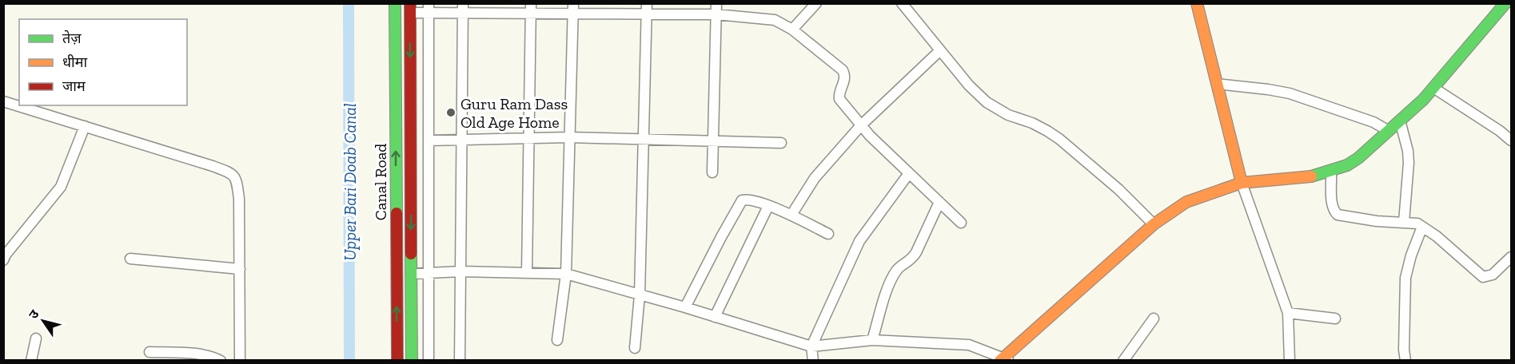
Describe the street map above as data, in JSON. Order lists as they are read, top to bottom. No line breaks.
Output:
{"streets":{"street":["Canal Road"]},"water":["Upper Bari Doab Canal"],"places":["Guru Ram Dass Old Age Home"],"legend":["तेज़","धीमा","जाम"],"north":"top left"}
